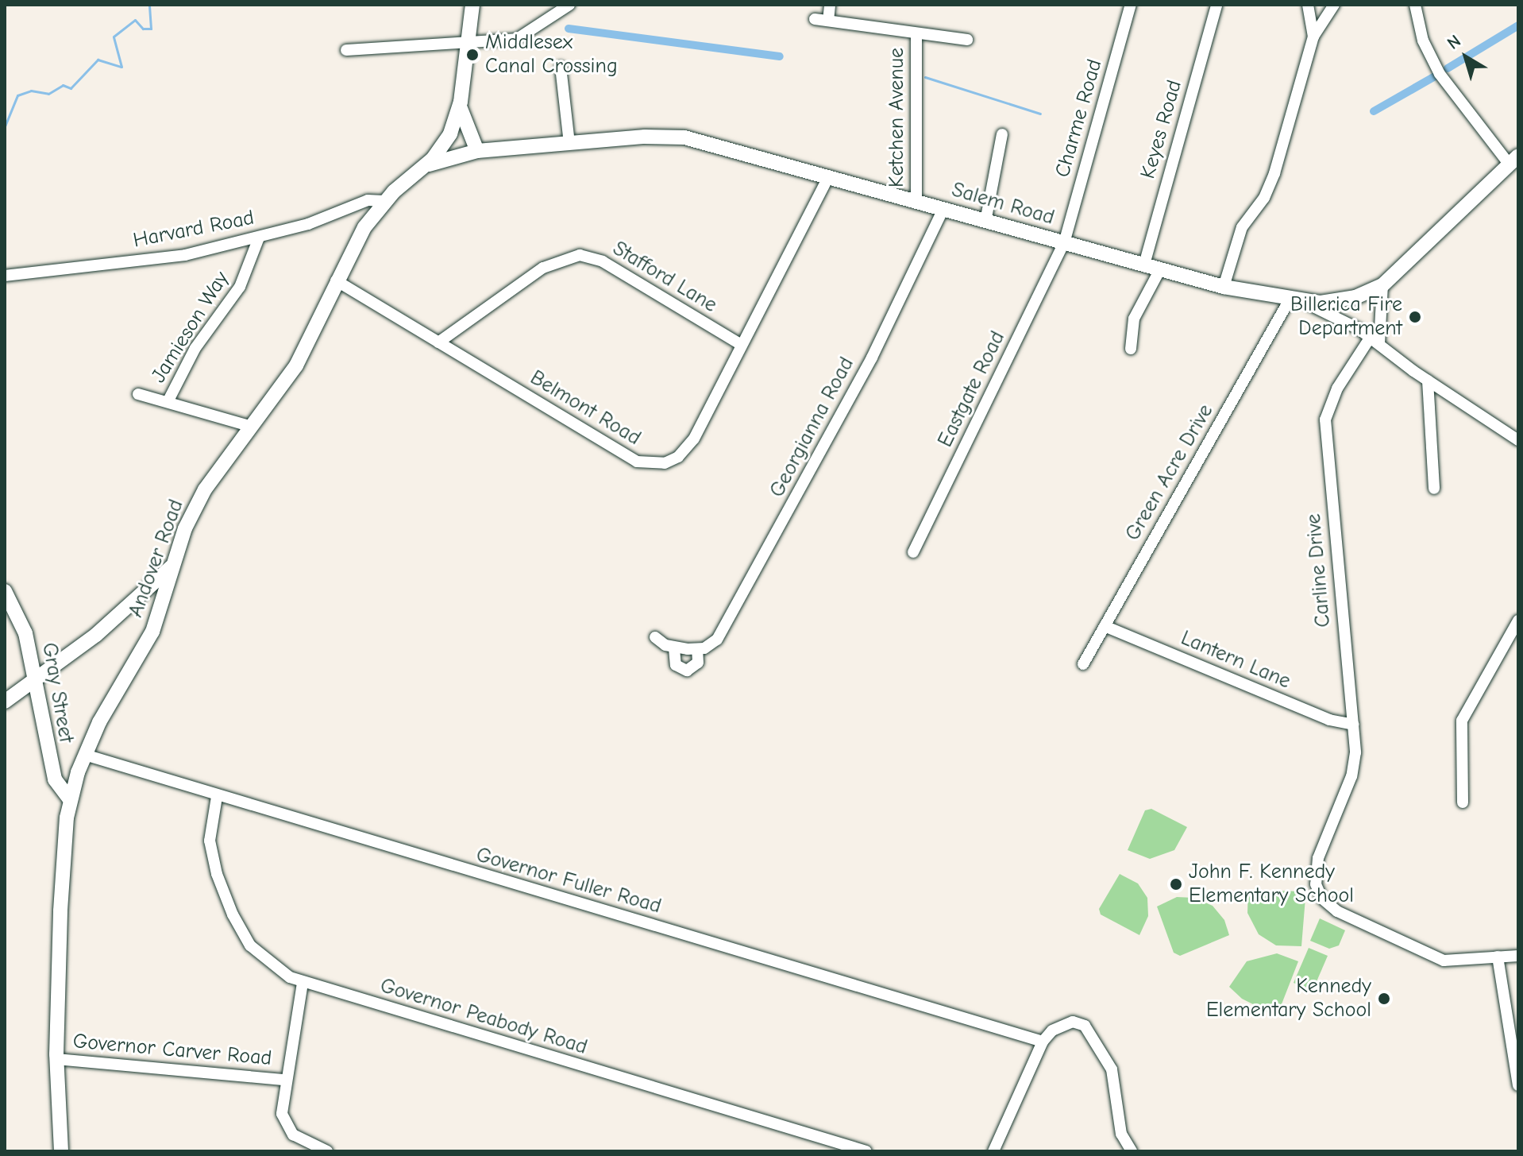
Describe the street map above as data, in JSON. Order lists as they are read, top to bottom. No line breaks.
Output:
{"streets":{"main road":["Salem Road","Andover Road","Gray Street"],"street":["Ketchen Avenue","Charme Road","Keyes Road","Harvard Road","Stafford Lane","Jamieson Way","Eastgate Road","Belmont Road","Georgianna Road","Green Acre Drive","Carline Drive","Lantern Lane","Governor Fuller Road","Governor Peabody Road","Governor Carver Road"]},"crossings":[["Ketchen Avenue","Salem Road"],["Charme Road","Salem Road"],["Charme Road","Eastgate Road"],["Keyes Road","Salem Road"],["Salem Road","Eastgate Road"],["Salem Road","Belmont Road"],["Salem Road","Georgianna Road"],["Salem Road","Green Acre Drive"],["Salem Road","Andover Road"],["Harvard Road","Jamieson Way"],["Harvard Road","Andover Road"],["Stafford Lane","Belmont Road"],["Belmont Road","Andover Road"],["Green Acre Drive","Lantern Lane"],["Andover Road","Gray Street"],["Andover Road","Governor Fuller Road"],["Andover Road","Governor Carver Road"],["Carline Drive","Lantern Lane"],["Governor Fuller Road","Governor Peabody Road"]],"places":["Middlesex Canal Crossing","Billerica Fire Department","John F. Kennedy Elementary School","Kennedy Elementary School"],"north":"top left"}
